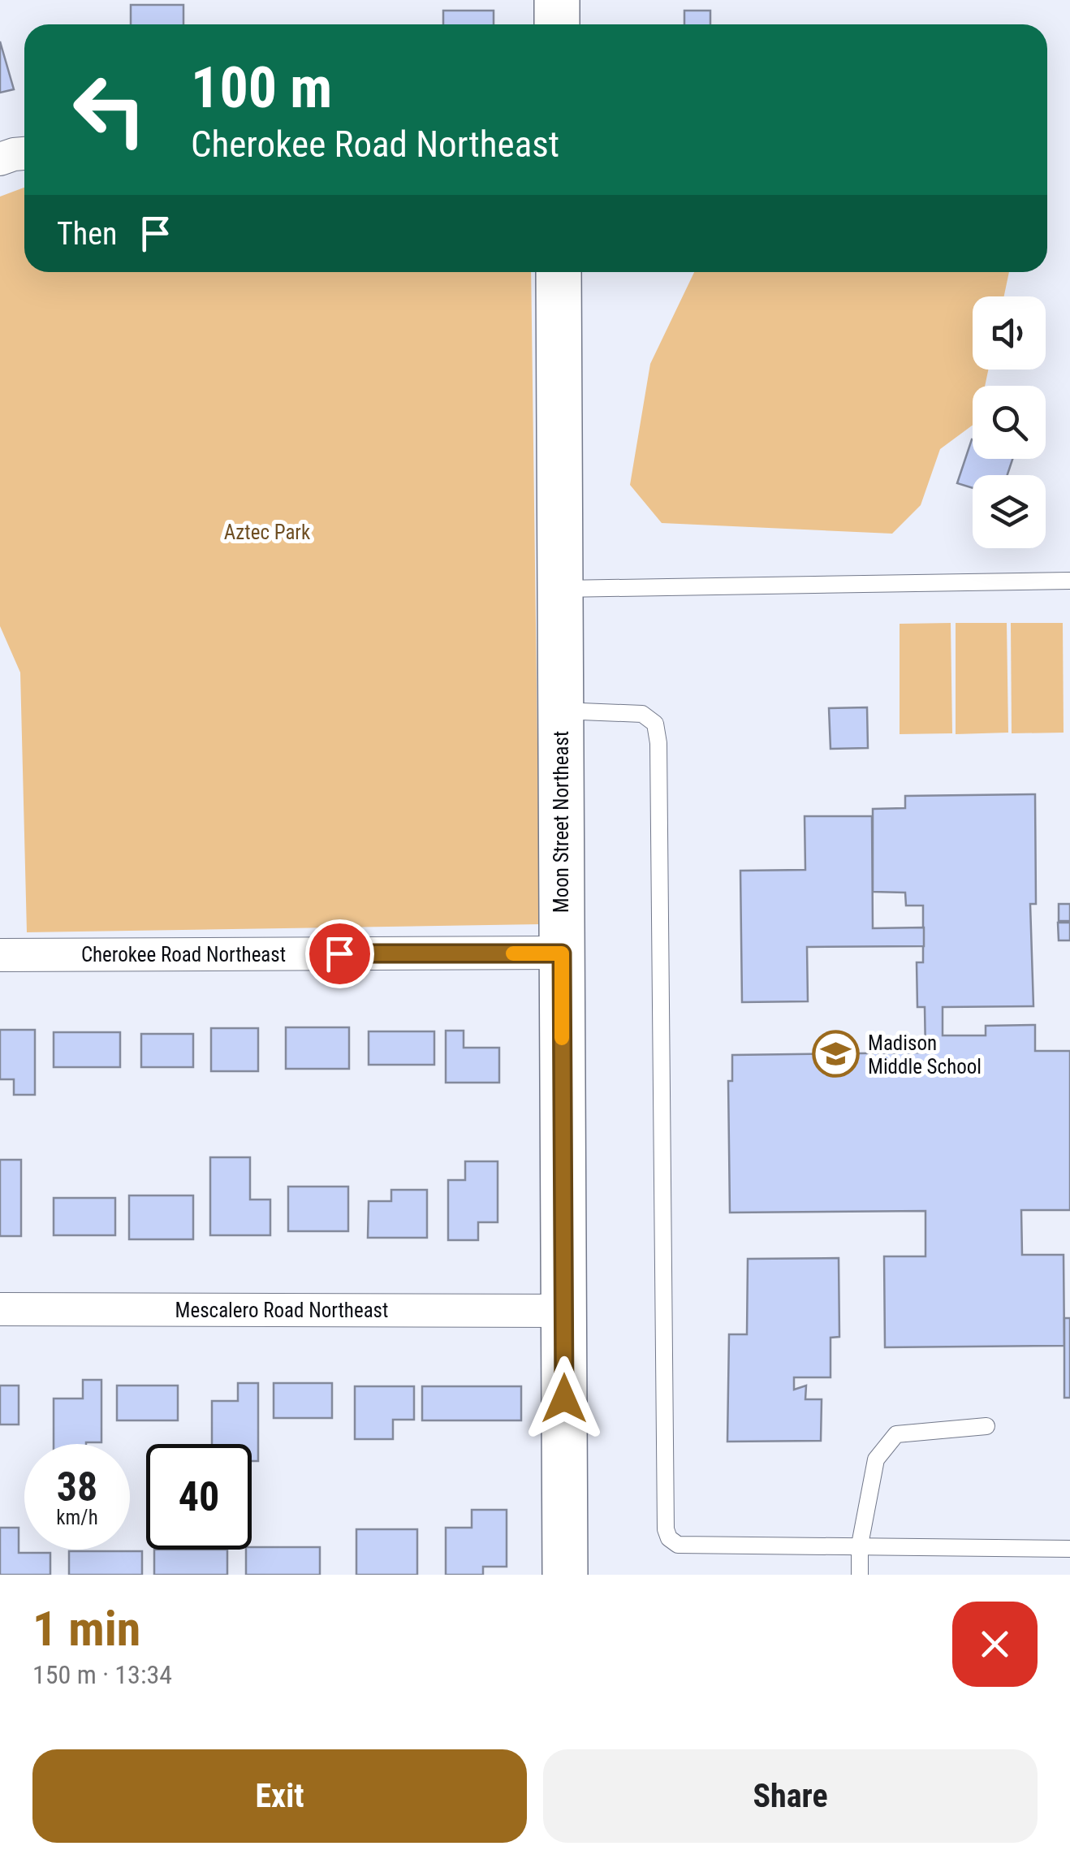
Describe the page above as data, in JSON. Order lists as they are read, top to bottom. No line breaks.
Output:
{"streets":{"street":["Moon Street Northeast","Cherokee Road Northeast","Mescalero Road Northeast"]},"crossings":[["Moon Street Northeast","Cherokee Road Northeast"],["Moon Street Northeast","Mescalero Road Northeast"]],"parks":["Aztec Park"],"places":{"school or university":["Madison Middle School"]},"page":{"turn":["100 m","Cherokee Road Northeast"],"then":"Then","speed":"38 km/h","limit":"40","heading":["1 min","150 m · 13:34"],"buttons":["Exit","Share"]}}
